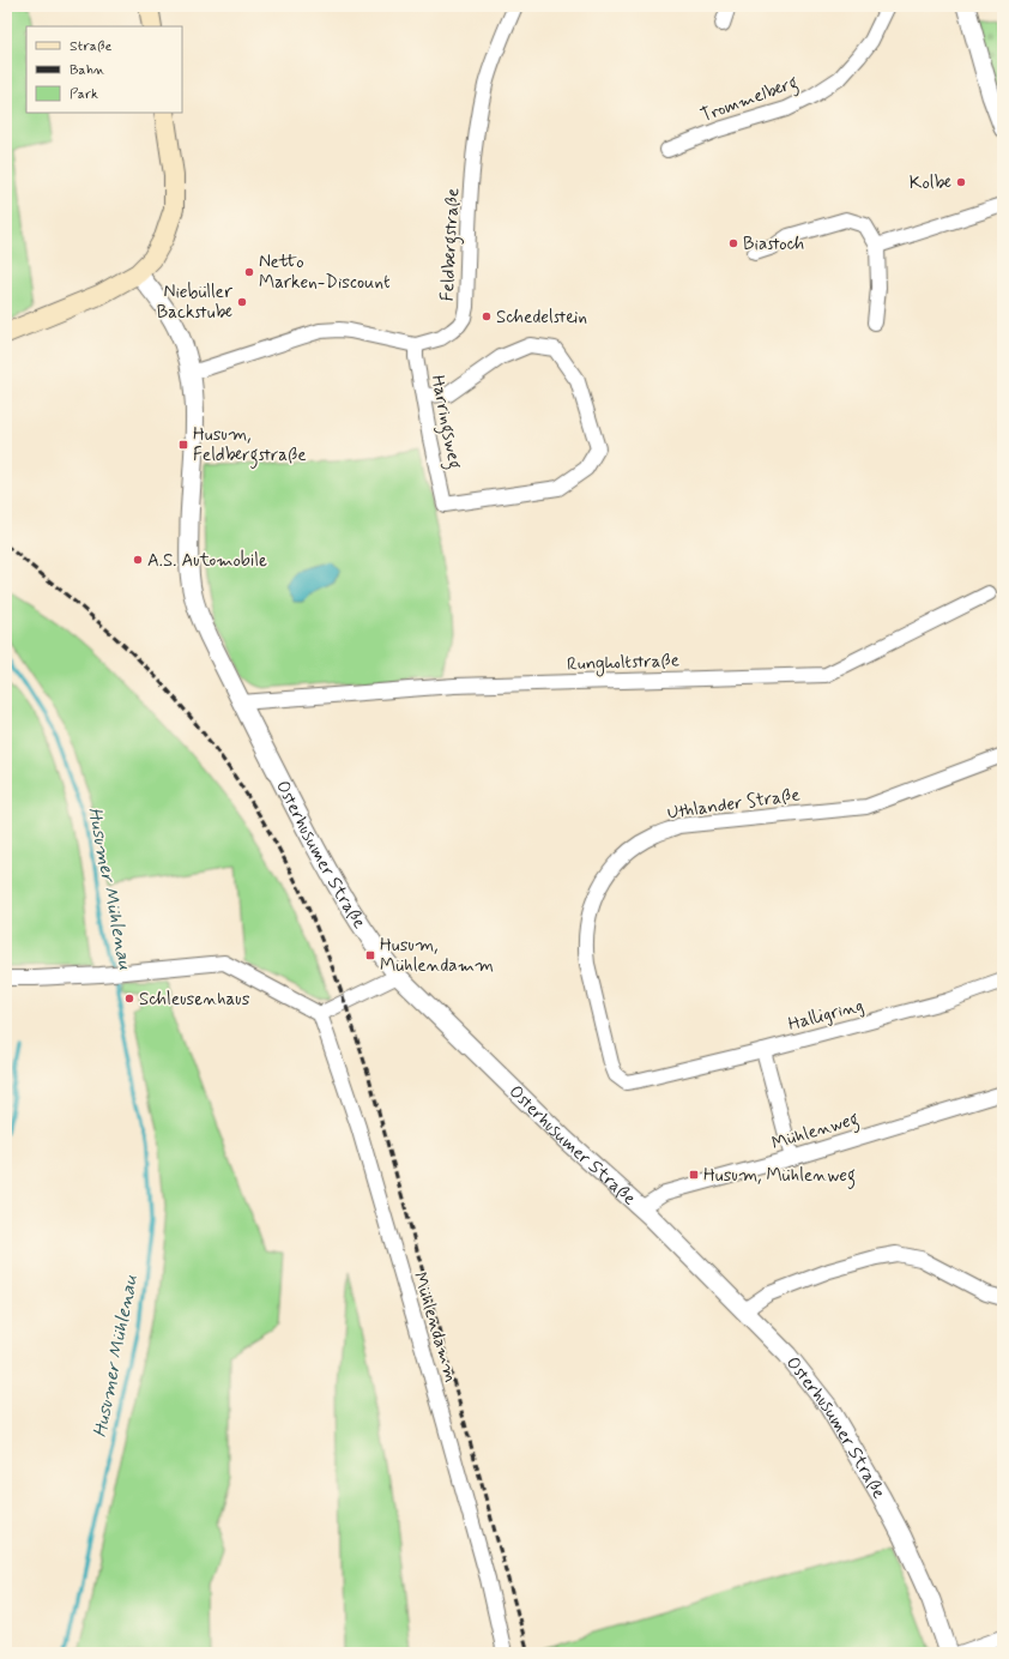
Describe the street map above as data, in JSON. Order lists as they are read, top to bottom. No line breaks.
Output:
{"streets":{"street":["Trommelberg","Feldbergstraße","Harringsweg","Rungholtstraße","Uthlander Straße","Osterhusumer Straße","Halligring","Mühlenweg","Mühlendamm"]},"crossings":[["Feldbergstraße","Harringsweg"],["Feldbergstraße","Osterhusumer Straße"],["Rungholtstraße","Osterhusumer Straße"],["Uthlander Straße","Halligring"],["Osterhusumer Straße","Mühlenweg"]],"water":["Husumer Mühlenau"],"places":{"other":["Kolbe","Biastoch","Netto Marken-Discount","Niebüller Backstube","Schedelstein","A.S. Automobile","Schleusenhaus"],"transit":["Husum, Feldbergstraße","Husum, Mühlendamm","Husum, Mühlenweg"]},"legend":["Straße","Bahn","Park"]}
